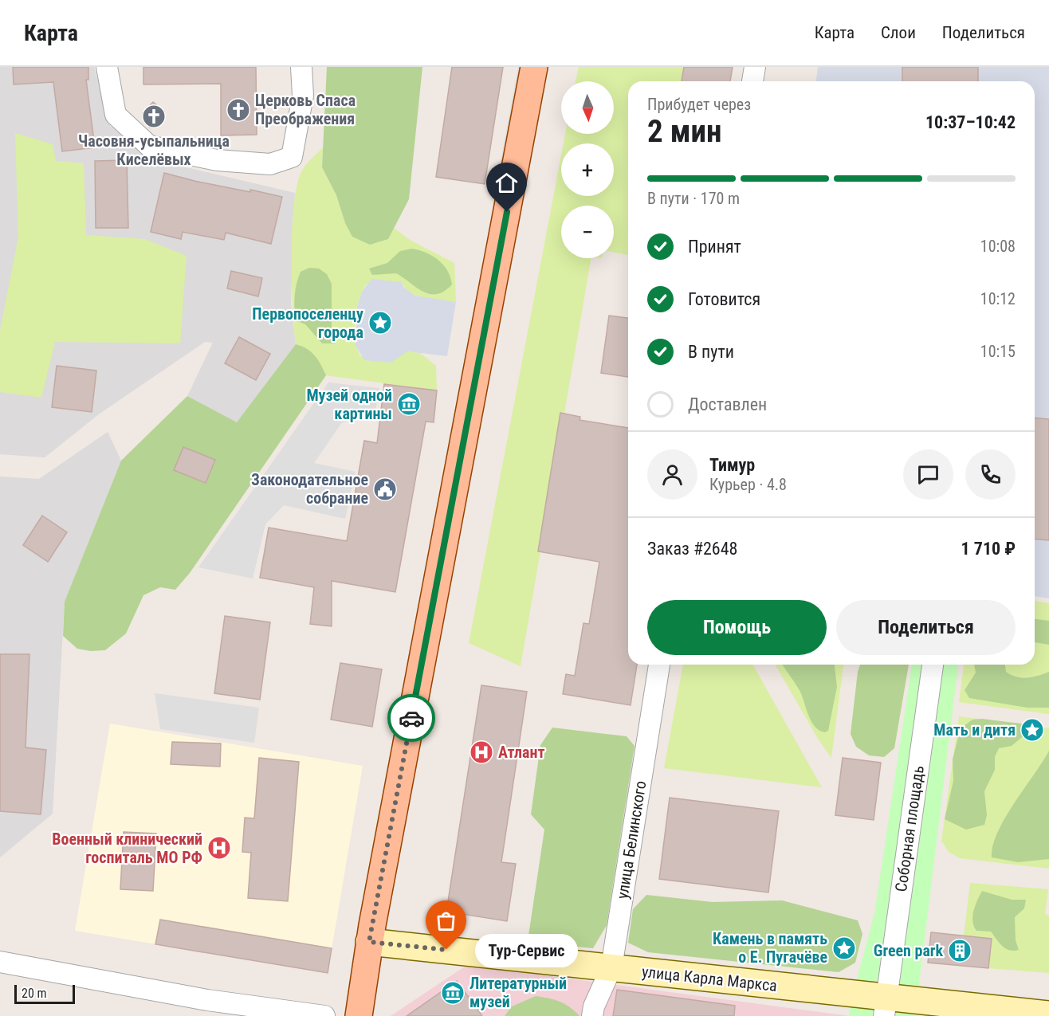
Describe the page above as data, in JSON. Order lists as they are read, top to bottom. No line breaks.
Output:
{"streets":{"main road":["улица Карла Маркса"],"street":["Соборная площадь","улица Белинского"]},"crossings":[["Соборная площадь","улица Карла Маркса"],["улица Белинского","улица Карла Маркса"]],"places":{"church":["Церковь Спаса Преображения","Часовня-усыпальница Киселёвых"],"place":["Первопоселенцу города","Мать и дитя","Камень в память о Е. Пугачёве"],"museum":["Музей одной картины","Литературный музей"],"public building":["Законодательное собрание"],"hospital":["Атлант","Военный клинический госпиталь МО РФ"],"other":["Тур-Сервис"],"building":["Green park"]},"scale_bar":"20 m","north":"bottom","page":{"header":"Карта","nav":["Карта","Слои","Поделиться"],"map_buttons":["+","−"],"heading":["2 мин","Прибудет через","10:37–10:42"],"panel":["Тимур","Курьер · 4.8","Заказ #2648","1 710 ₽"],"bar":"В пути · 170 m","list":[["Принят","10:08"],["Готовится","10:12"],["В пути","10:15"],"Доставлен"],"buttons":["Помощь","Поделиться"],"bubble":"Тур-Сервис","scale":"20 m"}}
